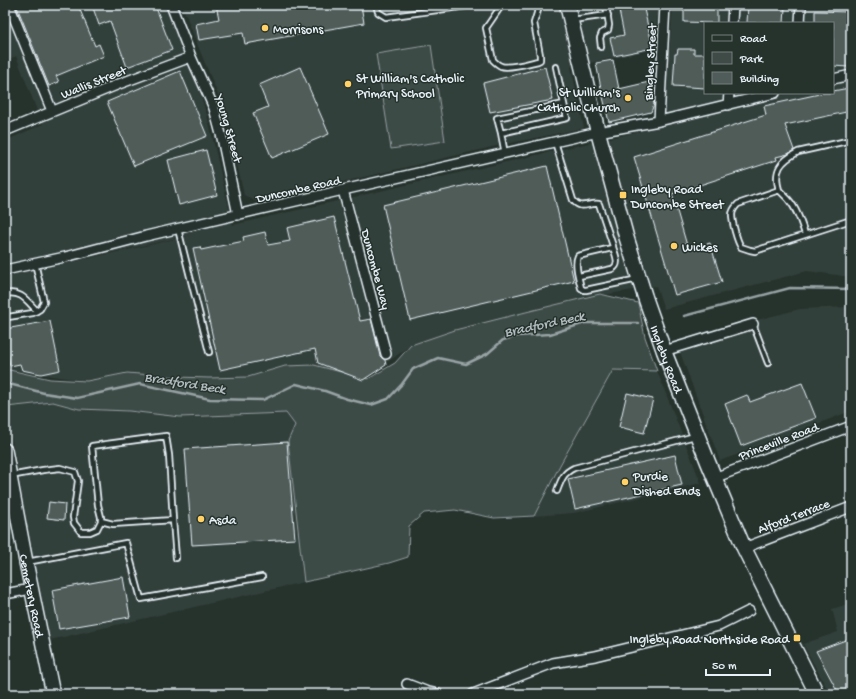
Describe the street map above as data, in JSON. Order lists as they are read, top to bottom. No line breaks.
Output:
{"streets":{"main road":["Ingleby Road"],"street":["Bingley Street","Wallis Street","Young Street","Duncombe Road","Duncombe Way","Princeville Road","Alford Terrace","Cemetery Road"]},"crossings":[["Bingley Street","Duncombe Road"],["Wallis Street","Young Street"],["Young Street","Duncombe Road"],["Duncombe Road","Duncombe Way"],["Duncombe Road","Ingleby Road"],["Ingleby Road","Princeville Road"],["Ingleby Road","Alford Terrace"]],"water":["Bradford Beck"],"places":{"other":["Morrisons","St William's Catholic Primary School","St William's Catholic Church","Wickes","Purdie Dished Ends","Asda"],"transit":["Ingleby Road Duncombe Street","Ingleby Road Northside Road"]},"legend":["Road","Park","Building"],"scale_bar":"50 m"}
